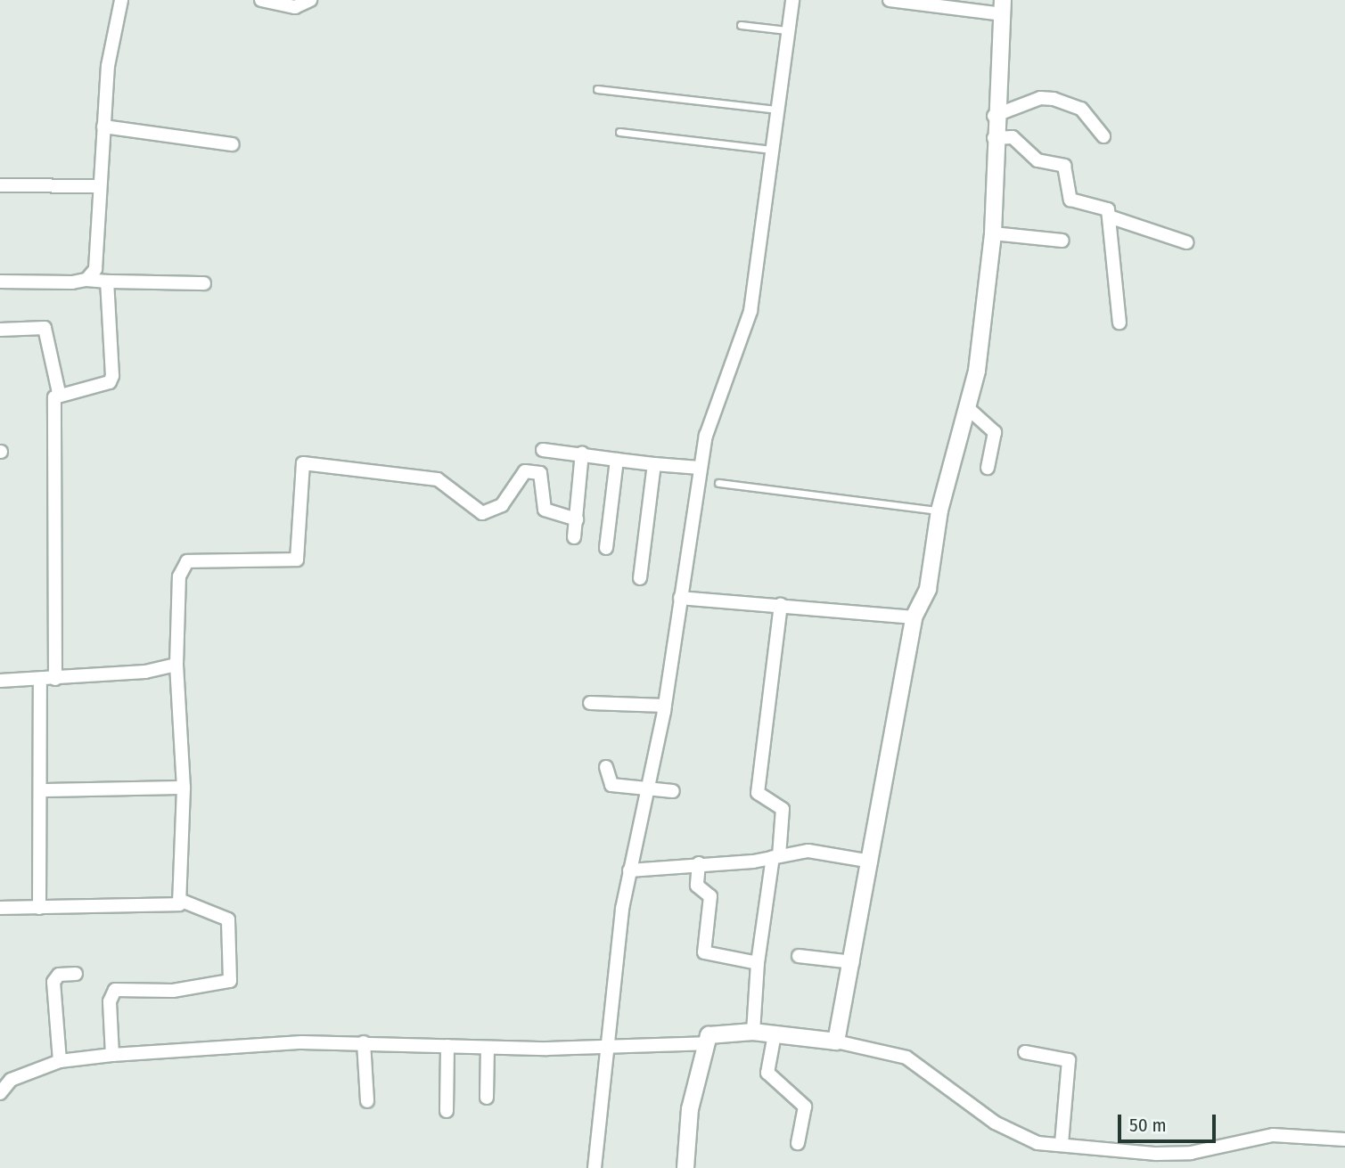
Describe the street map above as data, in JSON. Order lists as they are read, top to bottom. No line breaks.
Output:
{"scale_bar":"50 m"}
